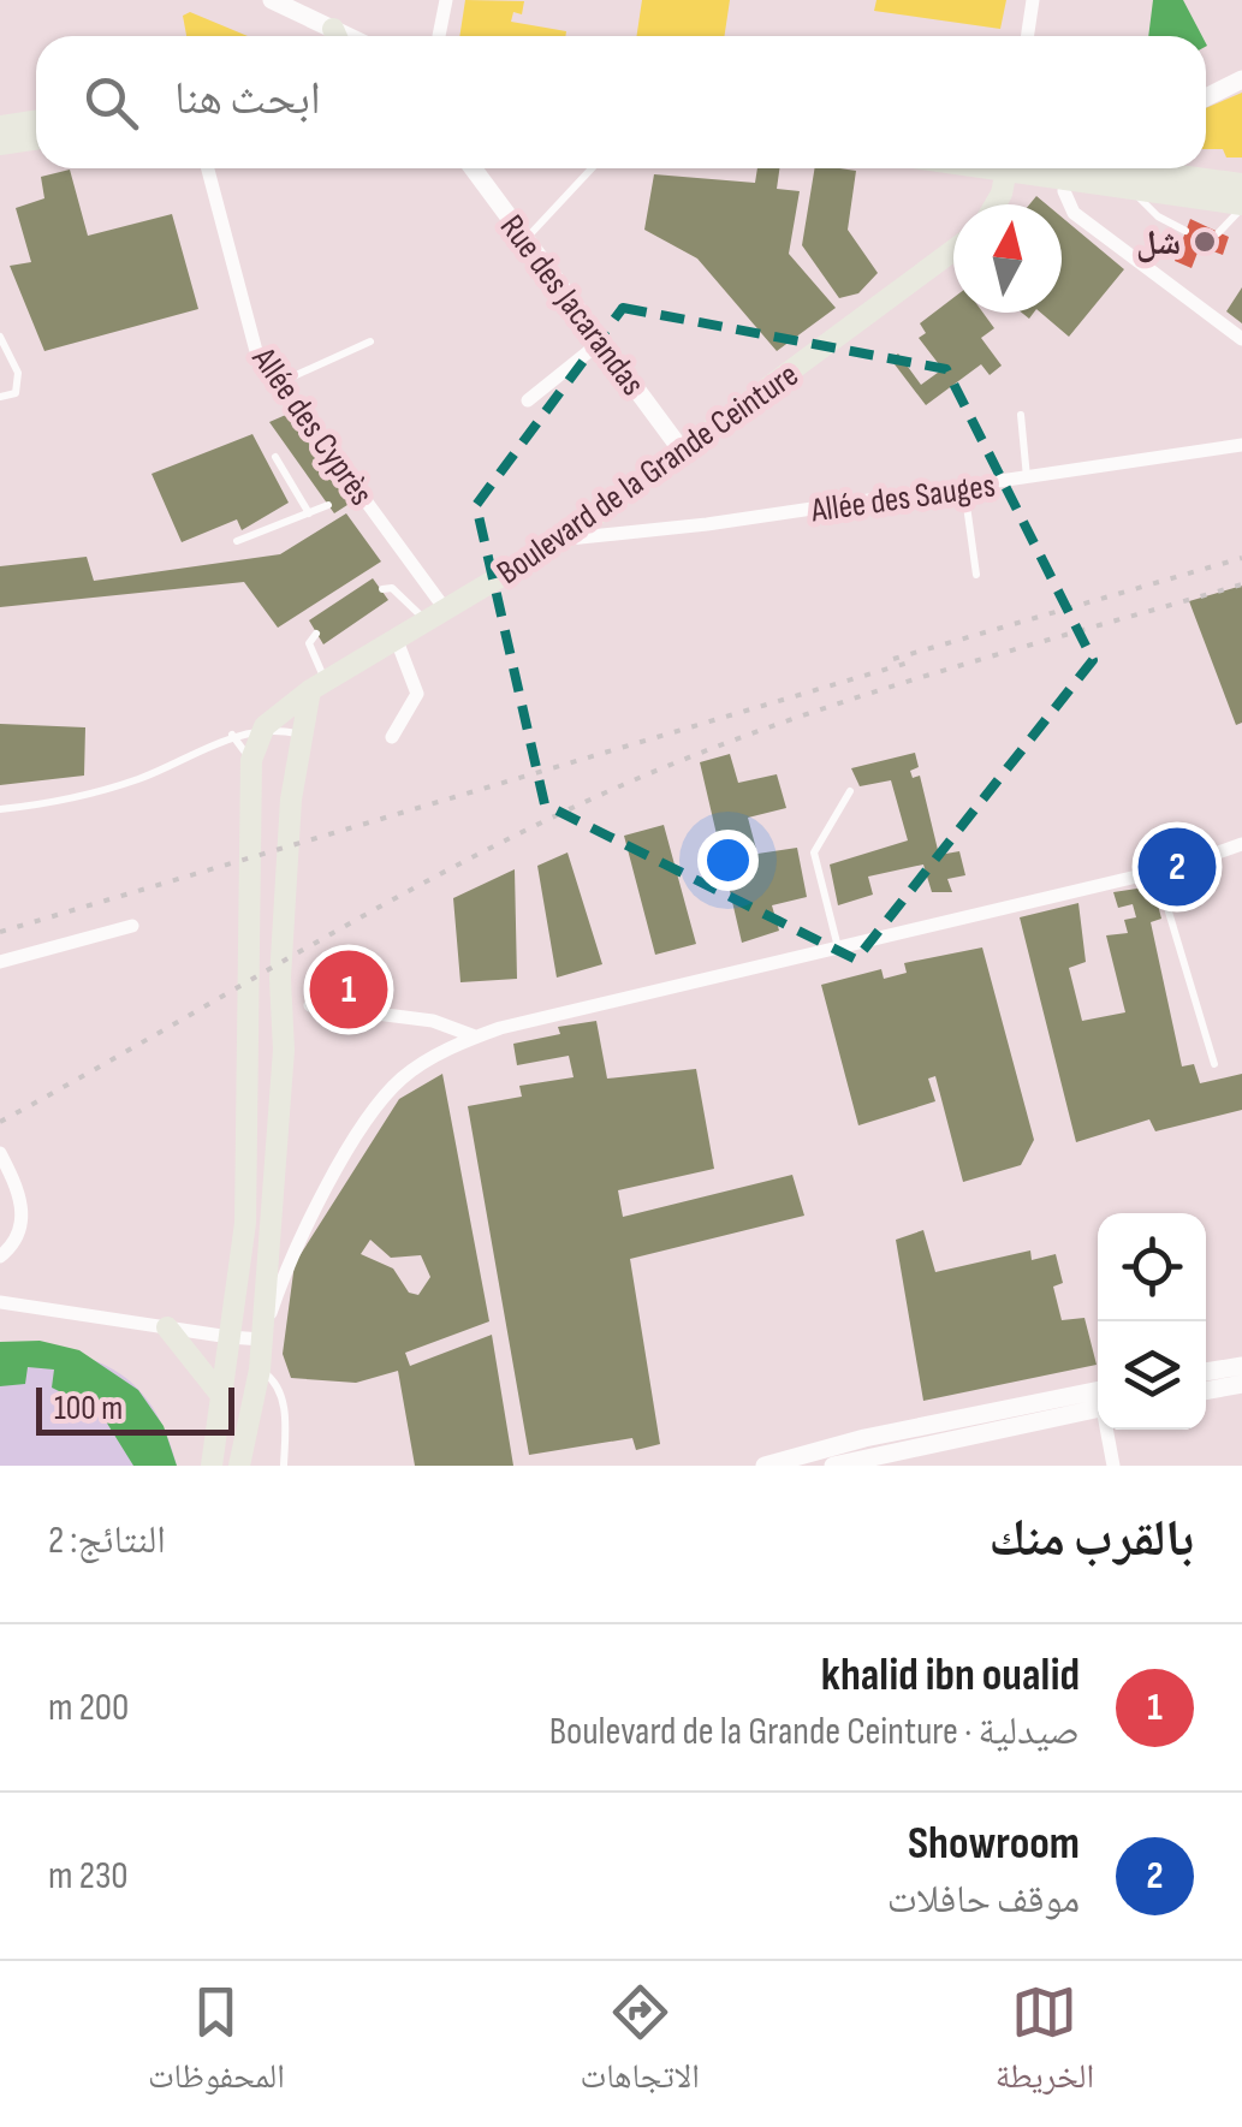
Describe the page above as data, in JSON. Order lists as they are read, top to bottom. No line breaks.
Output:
{"streets":{"main road":["Boulevard de la Grande Ceinture"],"street":["Rue des Jacarandas","Allée des Cyprès","Allée des Sauges"]},"crossings":[["Rue des Jacarandas","Boulevard de la Grande Ceinture"],["Allée des Cyprès","Boulevard de la Grande Ceinture"],["Boulevard de la Grande Ceinture","Allée des Sauges"]],"places":["شل"],"scale_bar":"100 m","north":"top","page":{"search":"ابحث هنا","pins":["2","1"],"scale":"100 m","heading":["بالقرب منك","النتائج: 2"],"list":[{"mark":"1","name":"khalid ibn oualid","note":"صيدلية · Boulevard de la Grande Ceinture","value":"200 m"},{"mark":"2","name":"Showroom","note":"موقف حافلات","value":"230 m"}],"nav":["الخريطة","الاتجاهات","المحفوظات"]}}
